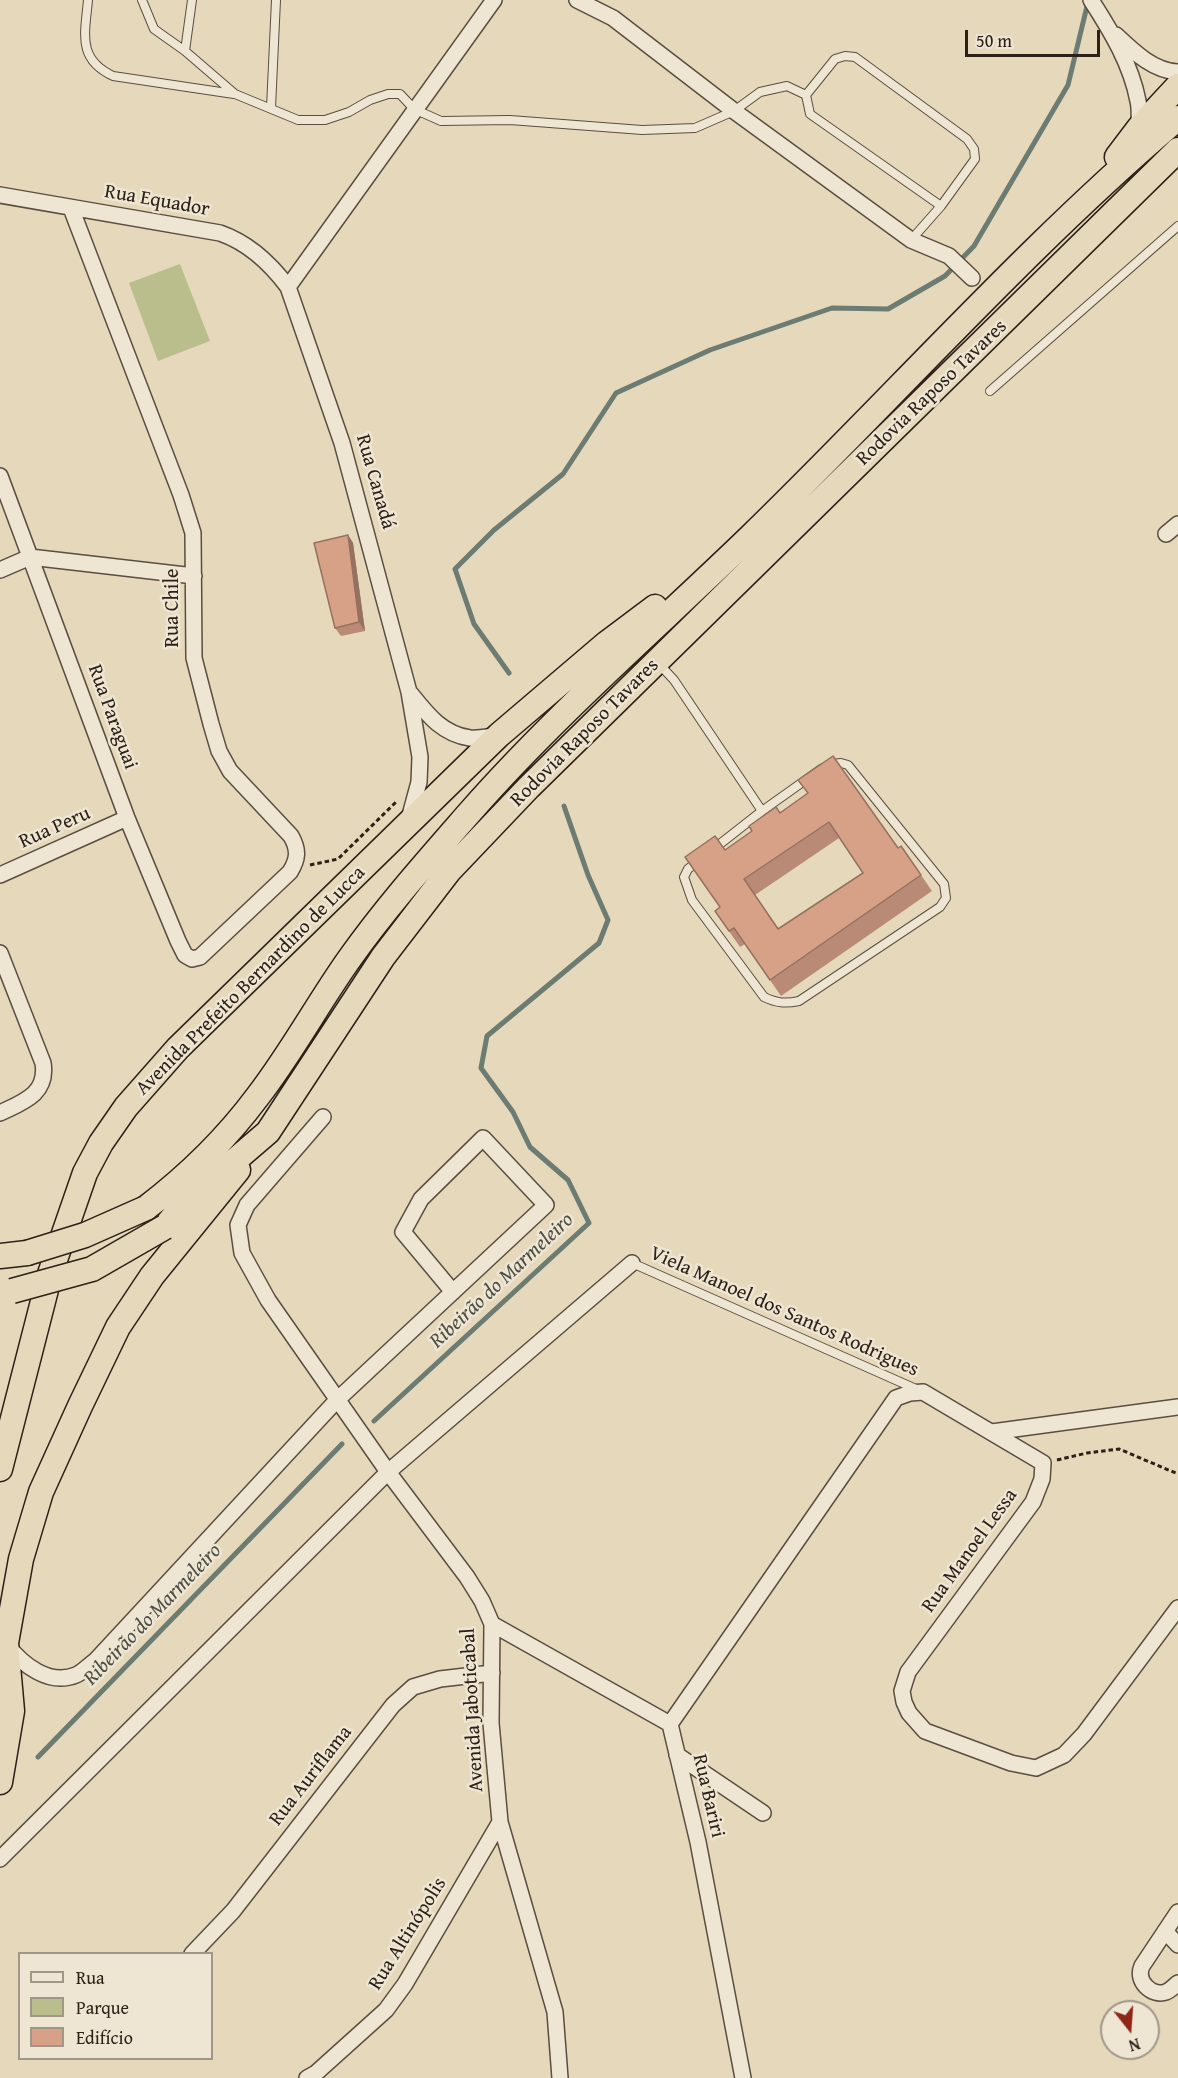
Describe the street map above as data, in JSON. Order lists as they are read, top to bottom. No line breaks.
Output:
{"streets":{"highway":["Rodovia Raposo Tavares","Avenida Prefeito Bernardino de Lucca"],"street":["Rua Equador","Rua Canadá","Rua Chile","Rua Paraguai","Rua Peru","Rua Manoel Lessa","Avenida Jaboticabal","Rua Auriflama","Rua Bariri","Rua Altinópolis"],"lane":["Viela Manoel dos Santos Rodrigues"]},"crossings":[["Rua Equador","Rua Canadá"],["Rua Equador","Rua Chile"],["Rodovia Raposo Tavares","Avenida Prefeito Bernardino de Lucca"],["Rua Canadá","Avenida Prefeito Bernardino de Lucca"],["Rua Chile","Rua Paraguai"],["Rua Paraguai","Rua Peru"],["Avenida Jaboticabal","Rua Auriflama"],["Avenida Jaboticabal","Rua Altinópolis"]],"water":["Ribeirão do Marmeleiro"],"legend":["Rua","Parque","Edifício"],"scale_bar":"50 m","north":"bottom"}
